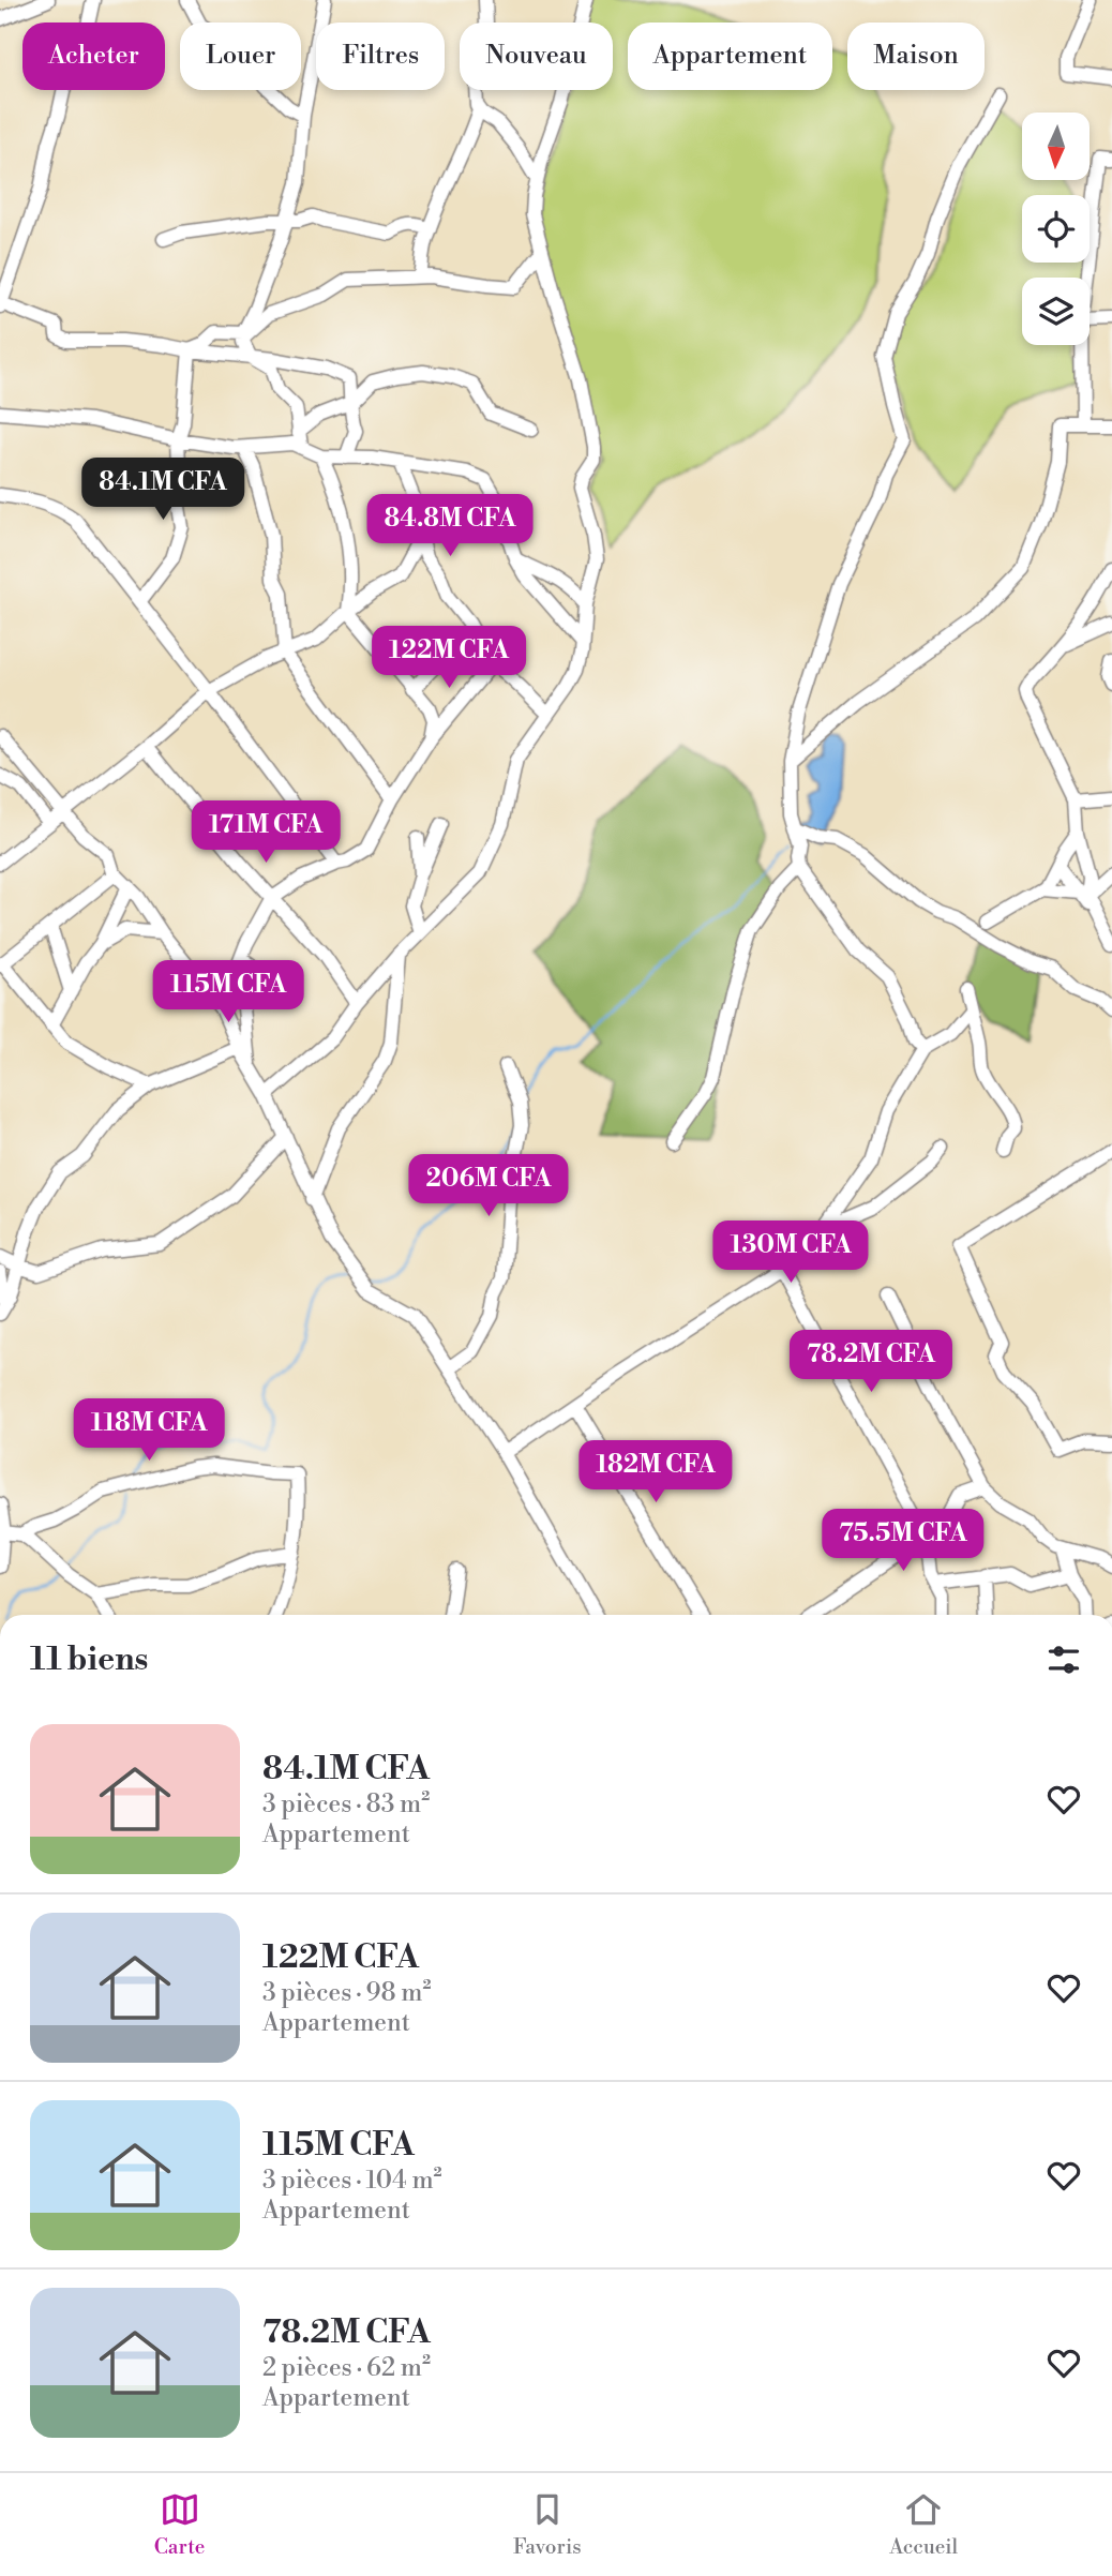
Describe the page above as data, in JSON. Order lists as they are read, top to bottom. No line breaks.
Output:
{"north":"bottom","page":{"chip":["Acheter","Louer","Filtres","Nouveau","Appartement","Maison"],"price":["84.1M CFA","84.8M CFA","122M CFA","171M CFA","115M CFA","206M CFA","130M CFA","78.2M CFA","118M CFA","182M CFA","75.5M CFA"],"heading":"11 biens","list":[{"name":"84.1M CFA","note":"3 pièces · 83 m² · Appartement"},{"name":"122M CFA","note":"3 pièces · 98 m² · Appartement"},{"name":"115M CFA","note":"3 pièces · 104 m² · Appartement"},{"name":"78.2M CFA","note":"2 pièces · 62 m² · Appartement"}],"tabs":["Carte","Favoris","Accueil"]}}
